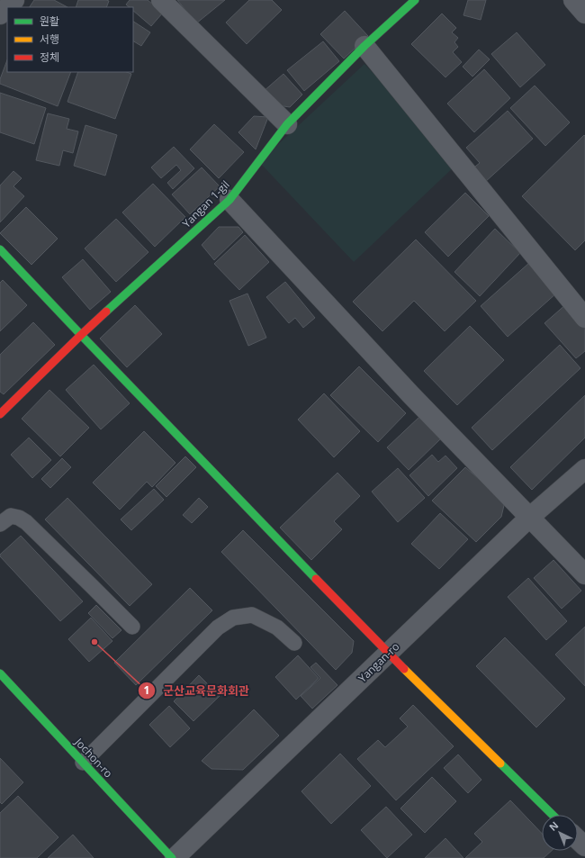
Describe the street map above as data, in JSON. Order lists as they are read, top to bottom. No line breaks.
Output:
{"streets":{"street":["Yangan 1-gil","Yangan-ro","Jochon-ro"]},"crossings":[["Yangan-ro","Jochon-ro"]],"places":["군산교육문화회관"],"legend":["원활","서행","정체"],"north":"top left"}
